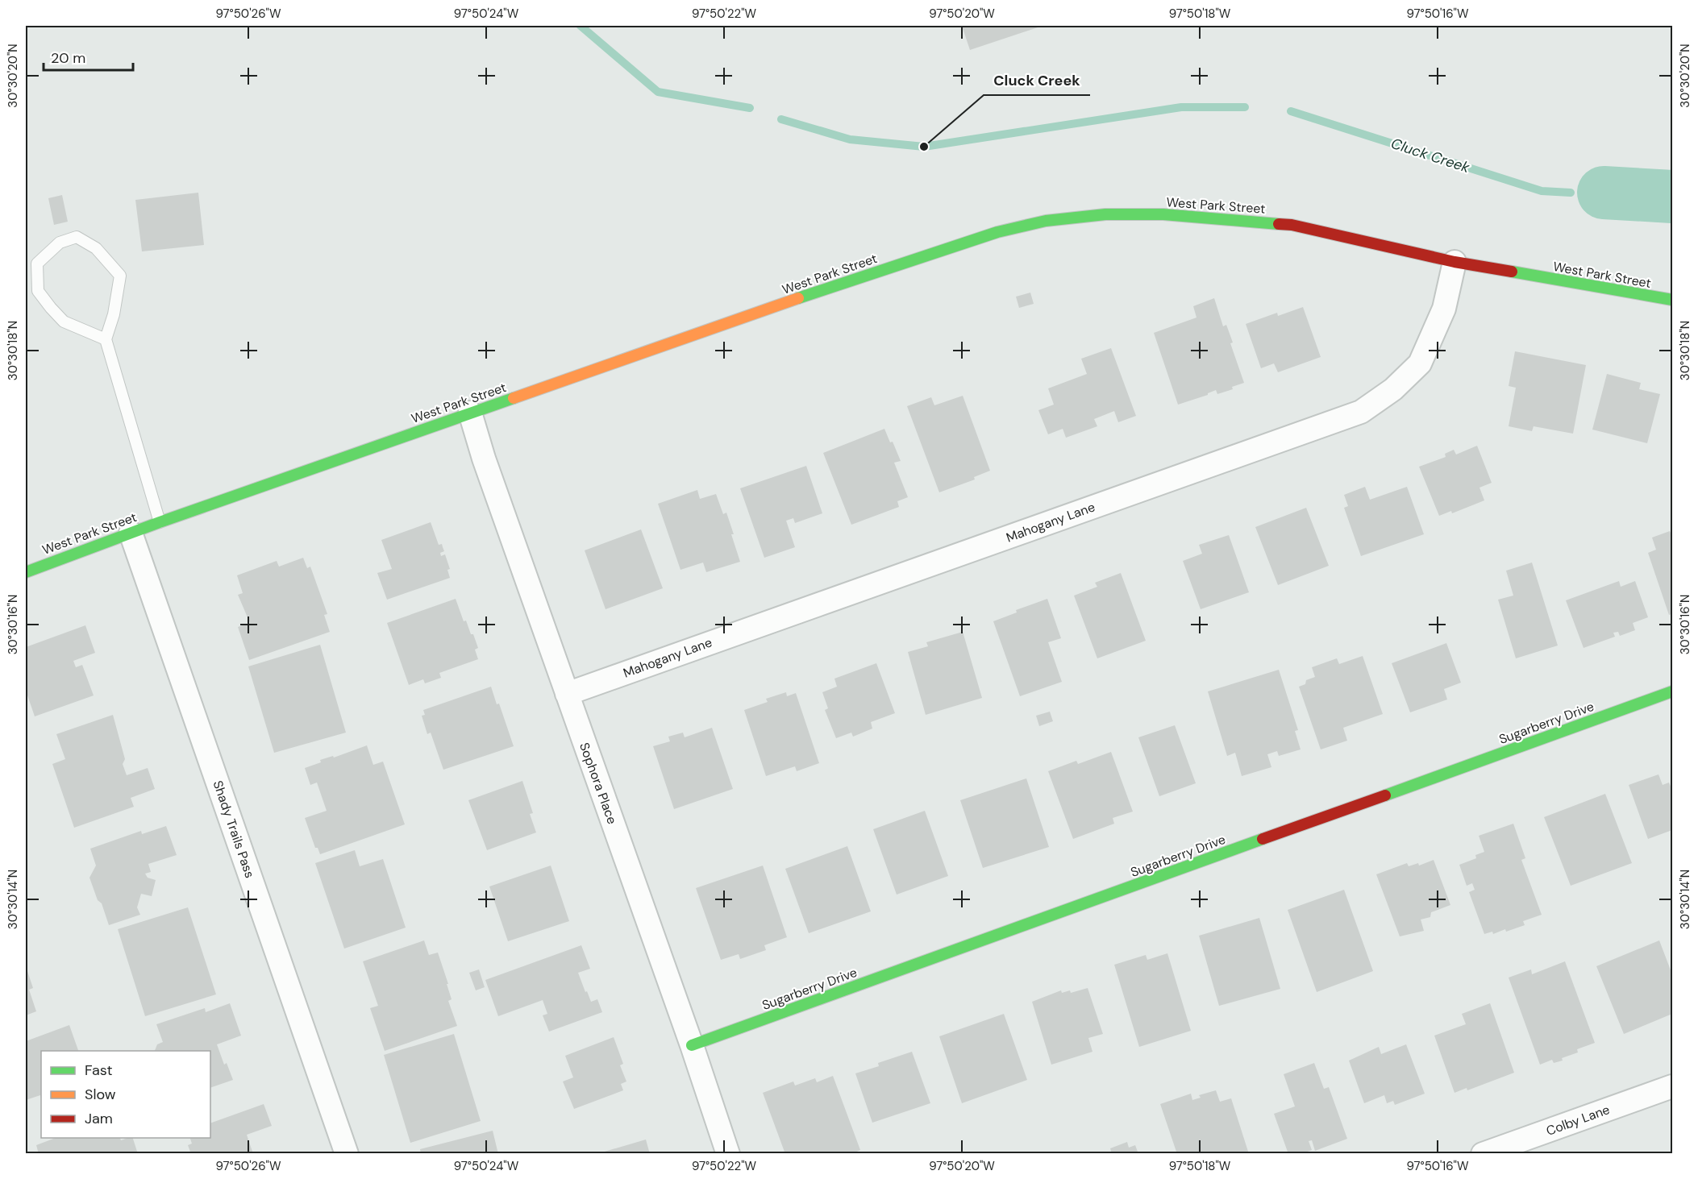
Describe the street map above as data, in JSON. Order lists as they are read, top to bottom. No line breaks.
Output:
{"streets":{"street":["West Park Street","Mahogany Lane","Sugarberry Drive","Sophora Place","Shady Trails Pass","Colby Lane"]},"crossings":[["West Park Street","Mahogany Lane"],["West Park Street","Sophora Place"],["West Park Street","Shady Trails Pass"],["Mahogany Lane","Sophora Place"],["Sugarberry Drive","Sophora Place"]],"water":["Cluck Creek"],"places":["Cluck Creek"],"legend":["Fast","Slow","Jam"],"scale_bar":"20 m","coordinates":["97°50'26\"W","97°50'24\"W","97°50'22\"W","97°50'20\"W","97°50'18\"W","97°50'16\"W","30°30'20\"N","30°30'18\"N","30°30'16\"N","30°30'14\"N"]}
